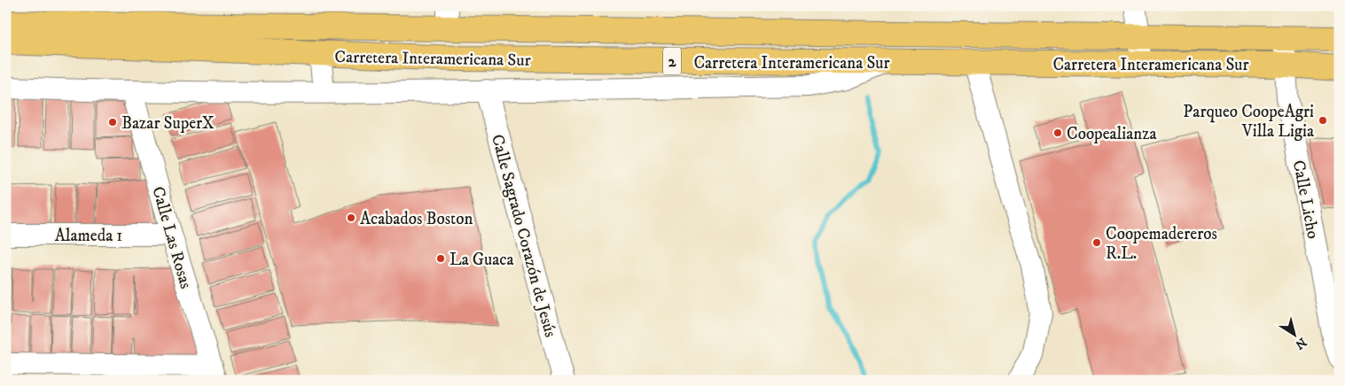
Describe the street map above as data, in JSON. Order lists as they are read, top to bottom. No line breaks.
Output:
{"streets":{"highway":["Carretera Interamericana Sur","2"],"street":["Calle Licho","Alameda 1","Calle Sagrado Corazón de Jesús","Calle Las Rosas"]},"crossings":[["Carretera Interamericana Sur","Calle Licho"],["Alameda 1","Calle Las Rosas"]],"places":["Parqueo CoopeAgri Villa Ligia","Bazar SuperX","Coopealianza","Acabados Boston","Coopemadereros R.L.","La Guaca"],"north":"bottom right"}
